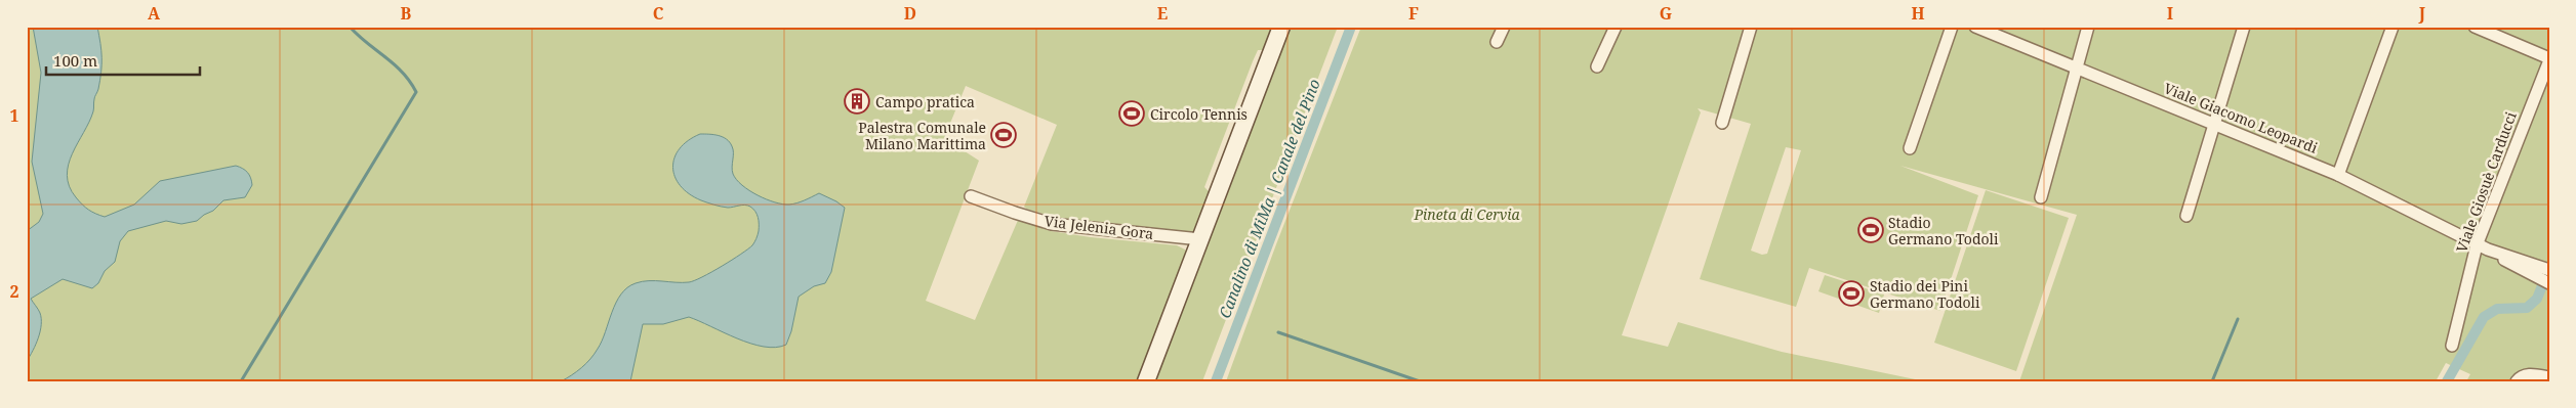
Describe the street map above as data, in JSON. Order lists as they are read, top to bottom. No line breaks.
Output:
{"streets":{"street":["Viale Giacomo Leopardi","Viale Giosuè Carducci","Via Jelenia Gora"]},"crossings":[["Viale Giacomo Leopardi","Viale Giosuè Carducci"]],"water":["Canalino di MiMa | Canale del Pino"],"parks":["Pineta di Cervia"],"places":{"building":["Campo pratica"],"sports":["Circolo Tennis","Palestra Comunale Milano Marittima","Stadio Germano Todoli","Stadio dei Pini Germano Todoli"]},"scale_bar":"100 m","grid":{"columns":["A","B","C","D","E","F","G","H","I","J"],"rows":["1","2"]}}
